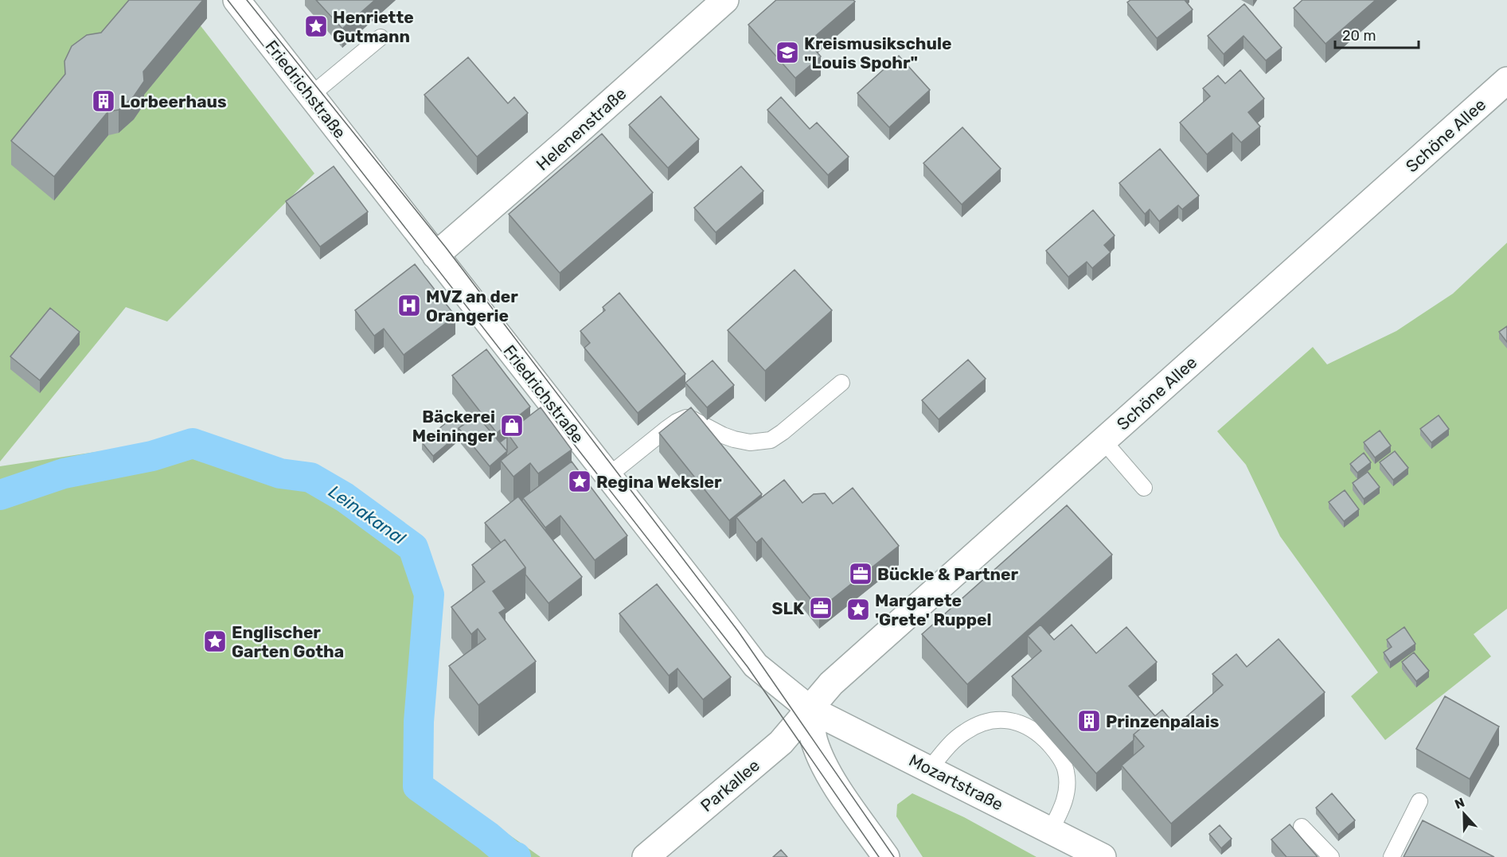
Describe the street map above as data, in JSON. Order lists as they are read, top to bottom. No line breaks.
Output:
{"streets":{"street":["Friedrichstraße","Helenenstraße","Schöne Allee","Mozartstraße","Parkallee"]},"crossings":[["Friedrichstraße","Helenenstraße"],["Friedrichstraße","Schöne Allee"],["Friedrichstraße","Mozartstraße"],["Friedrichstraße","Parkallee"],["Schöne Allee","Mozartstraße"],["Schöne Allee","Parkallee"],["Mozartstraße","Parkallee"]],"water":["Leinakanal"],"places":{"place":["Henriette Gutmann","Regina Weksler","Margarete 'Grete' Ruppel","Englischer Garten Gotha"],"school or university":["Kreismusikschule \"Louis Spohr\""],"building":["Lorbeerhaus","Prinzenpalais"],"hospital":["MVZ an der Orangerie"],"shop":["Bäckerei Meininger"],"office":["Bückle & Partner","SLK"]},"scale_bar":"20 m","north":"top"}
